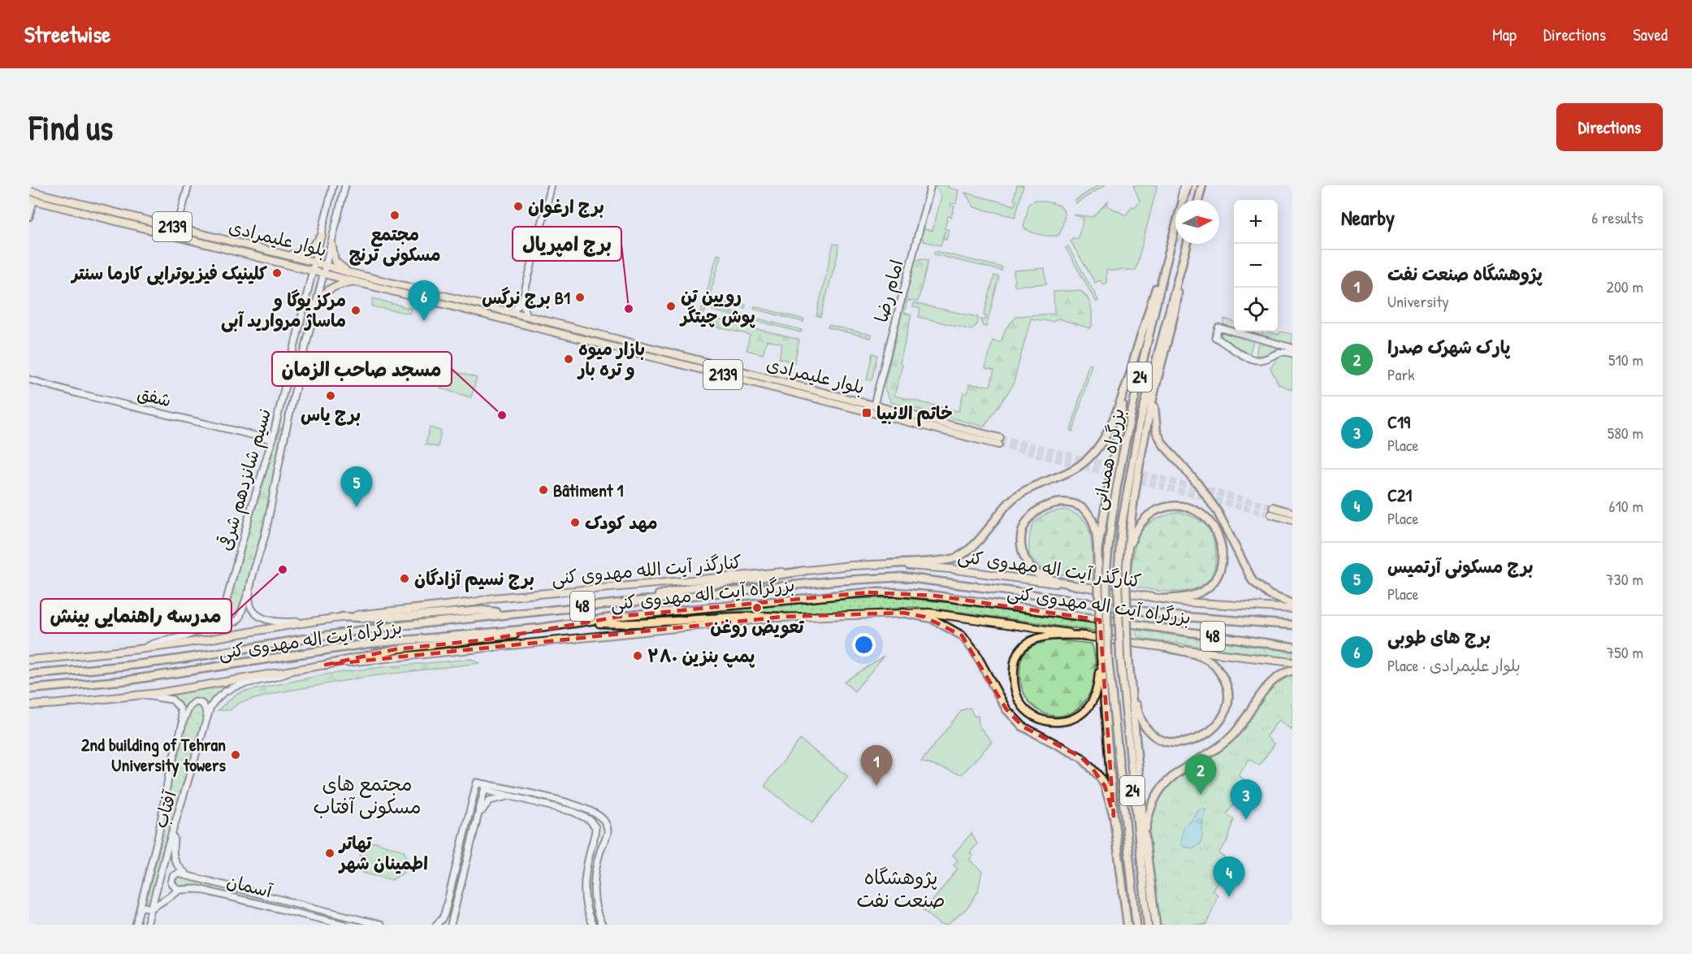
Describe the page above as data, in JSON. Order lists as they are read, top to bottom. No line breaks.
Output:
{"streets":{"highway":["24","بزرگراه همدانی","بزرگراه آیت اله مهدوی کنی","48"],"main road":["2139","بلوار علیمرادی","کنارگذر آیت اله مهدوی کنی","کنارگذر آیت الله مهدوی کنی"],"street":["امام رضا","شفق","نسیم شانزدهم شرقی","آفتاب","آسمان"]},"crossings":[["بلوار علیمرادی","امام رضا"],["بلوار علیمرادی","نسیم شانزدهم شرقی"],["24","بزرگراه همدانی"],["شفق","نسیم شانزدهم شرقی"],["نسیم شانزدهم شرقی","کنارگذر آیت الله مهدوی کنی"],["کنارگذر آیت اله مهدوی کنی","کنارگذر آیت الله مهدوی کنی"],["بزرگراه آیت اله مهدوی کنی","48"]],"districts":["مجتمع های مسکونی آفتاب","پژوهشگاه صنعت نفت"],"places":{"other":["برج ارغوان","مجتمع مسکونی ترنج","کلینیک فیزیوتراپی کارما سنتر","برج نرگس B1","رویین تن پوش چیتگر","برج امپریال","مرکز یوگا و ماساژ مروارید آبی","بازار میوه و تره بار","برج یاس","مسجد صاحب الزمان","Bâtiment 1","مهد کودک","مدرسه راهنمایی بینش","برج نسیم آزادگان","تعویض روغن","پمپ بنزین ۲۸۰","2nd building of Tehran University towers","تهاتر اطمینان شهر"],"transit":["خاتم الانبیا"]},"north":"right","page":{"header":"Streetwise","nav":["Map","Directions","Saved"],"buttons":"Directions","title":"Find us","heading":["Nearby","6 results"],"map_buttons":["+","−"],"list":[{"mark":"1","name":"پژوهشگاه صنعت نفت","note":"University","value":"200 m"},{"mark":"2","name":"پارک شهرک صدرا","note":"Park","value":"510 m"},{"mark":"3","name":"C19","note":"Place","value":"580 m"},{"mark":"4","name":"C21","note":"Place","value":"610 m"},{"mark":"5","name":"برج مسکونی آرتمیس","note":"Place","value":"730 m"},{"mark":"6","name":"برج های طوبی","note":"Place · بلوار علیمرادی","value":"750 m"}],"pins":["6","5","1","2","3","4"]}}
